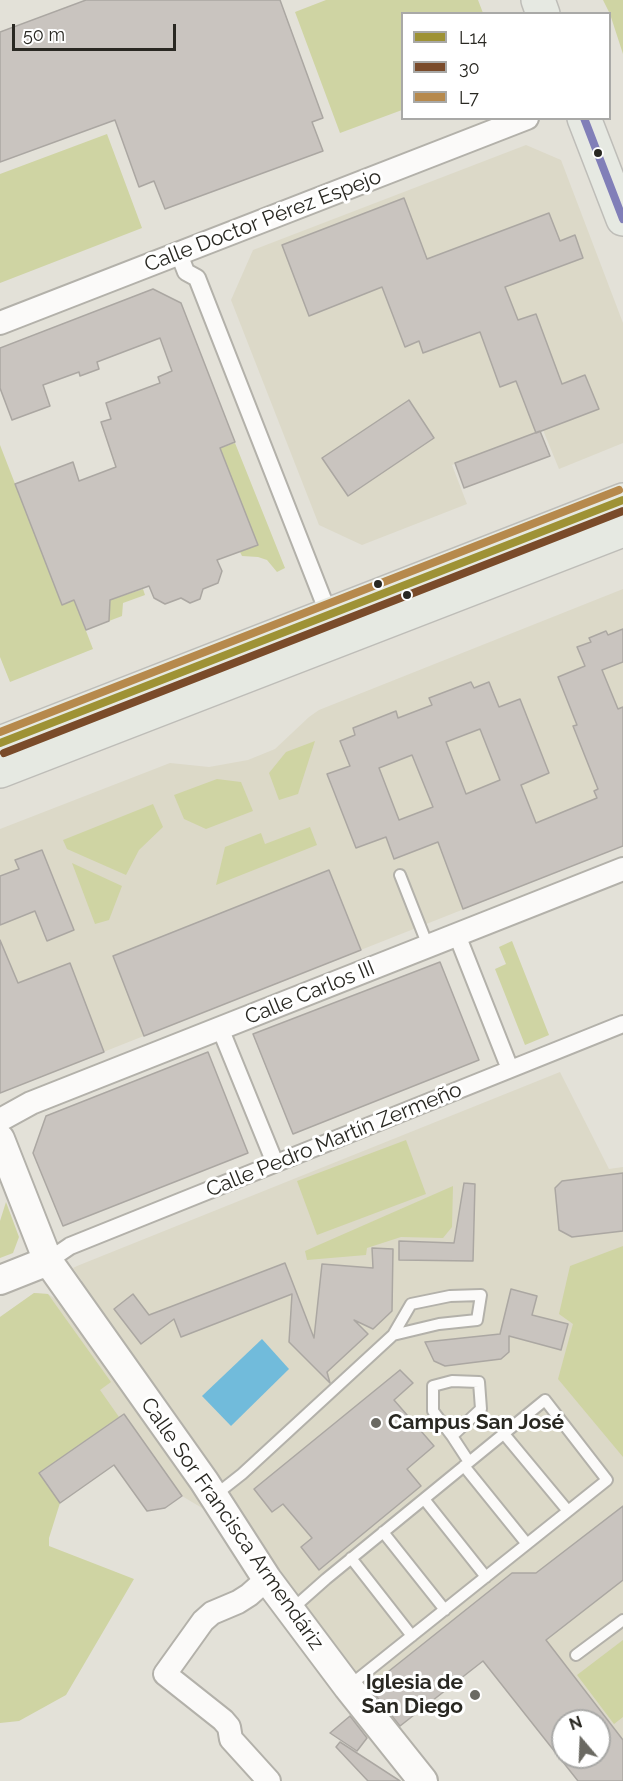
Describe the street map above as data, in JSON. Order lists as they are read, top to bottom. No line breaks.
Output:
{"streets":{"street":["Calle Doctor Pérez Espejo","Calle Carlos III","Calle Pedro Martín Zermeño","Calle Sor Francisca Armendáriz"]},"crossings":[["Calle Pedro Martín Zermeño","Calle Sor Francisca Armendáriz"]],"places":["Campus San José","Iglesia de San Diego"],"lines":["transit line L7","transit line L14","transit line 30"],"legend":["L14","30","L7"],"scale_bar":"50 m","north":"top"}
